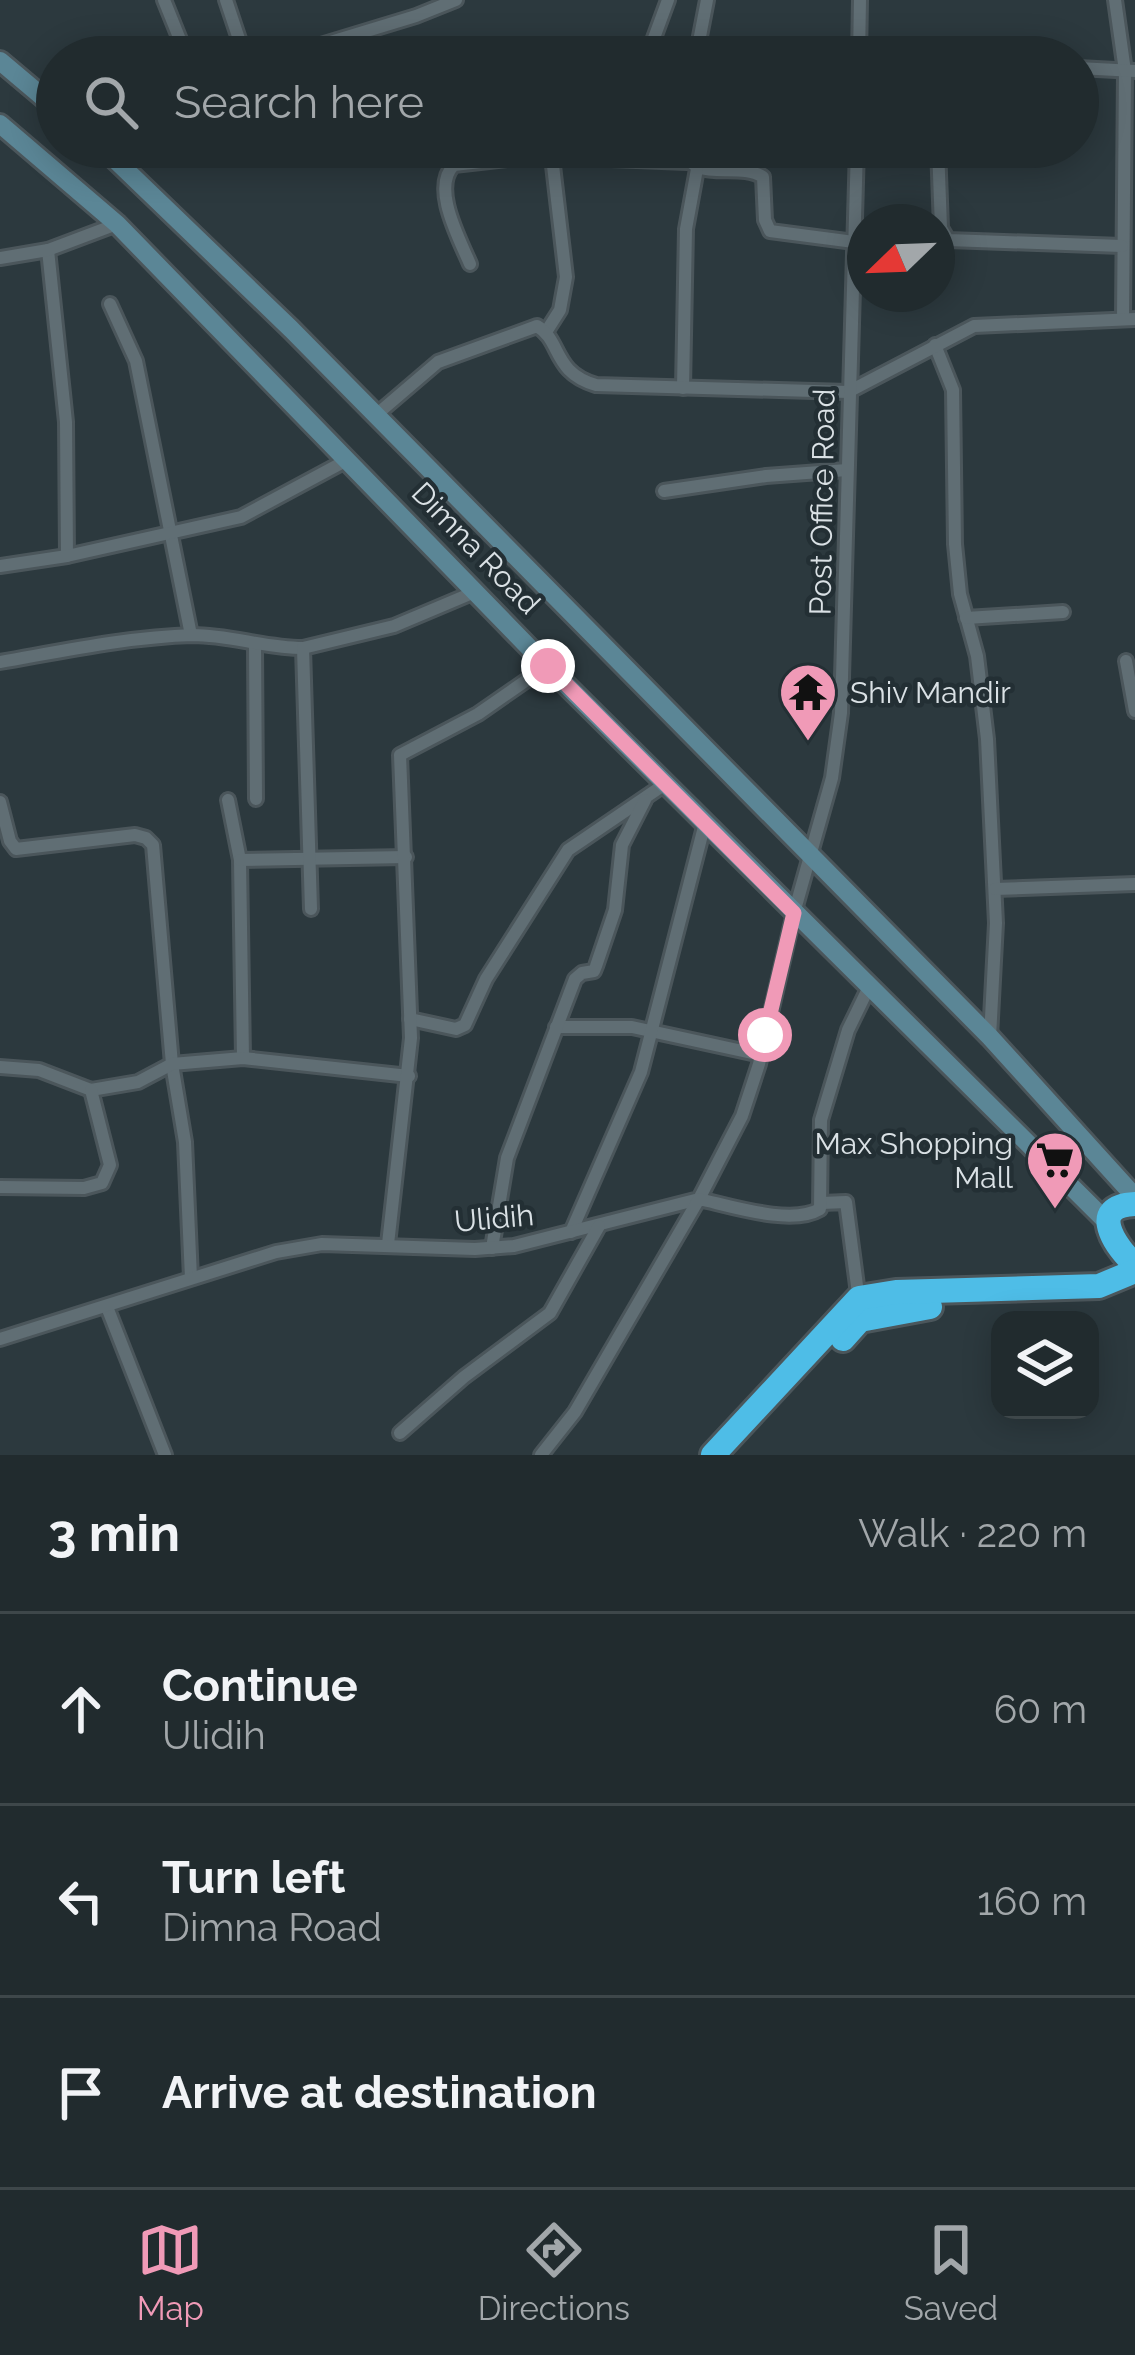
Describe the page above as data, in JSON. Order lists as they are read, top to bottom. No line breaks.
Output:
{"streets":{"street":["Post Office Road","Dimna Road","Ulidih"]},"crossings":[["Post Office Road","Dimna Road"]],"places":{"temple":["Shiv Mandir"],"supermarket":["Max Shopping Mall"]},"north":"bottom left","page":{"search":"Search here","heading":["3 min","Walk · 220 m"],"list":[["Continue","Ulidih","60 m"],["Turn left","Dimna Road","160 m"],"Arrive at destination"],"nav":["Map","Directions","Saved"]}}
